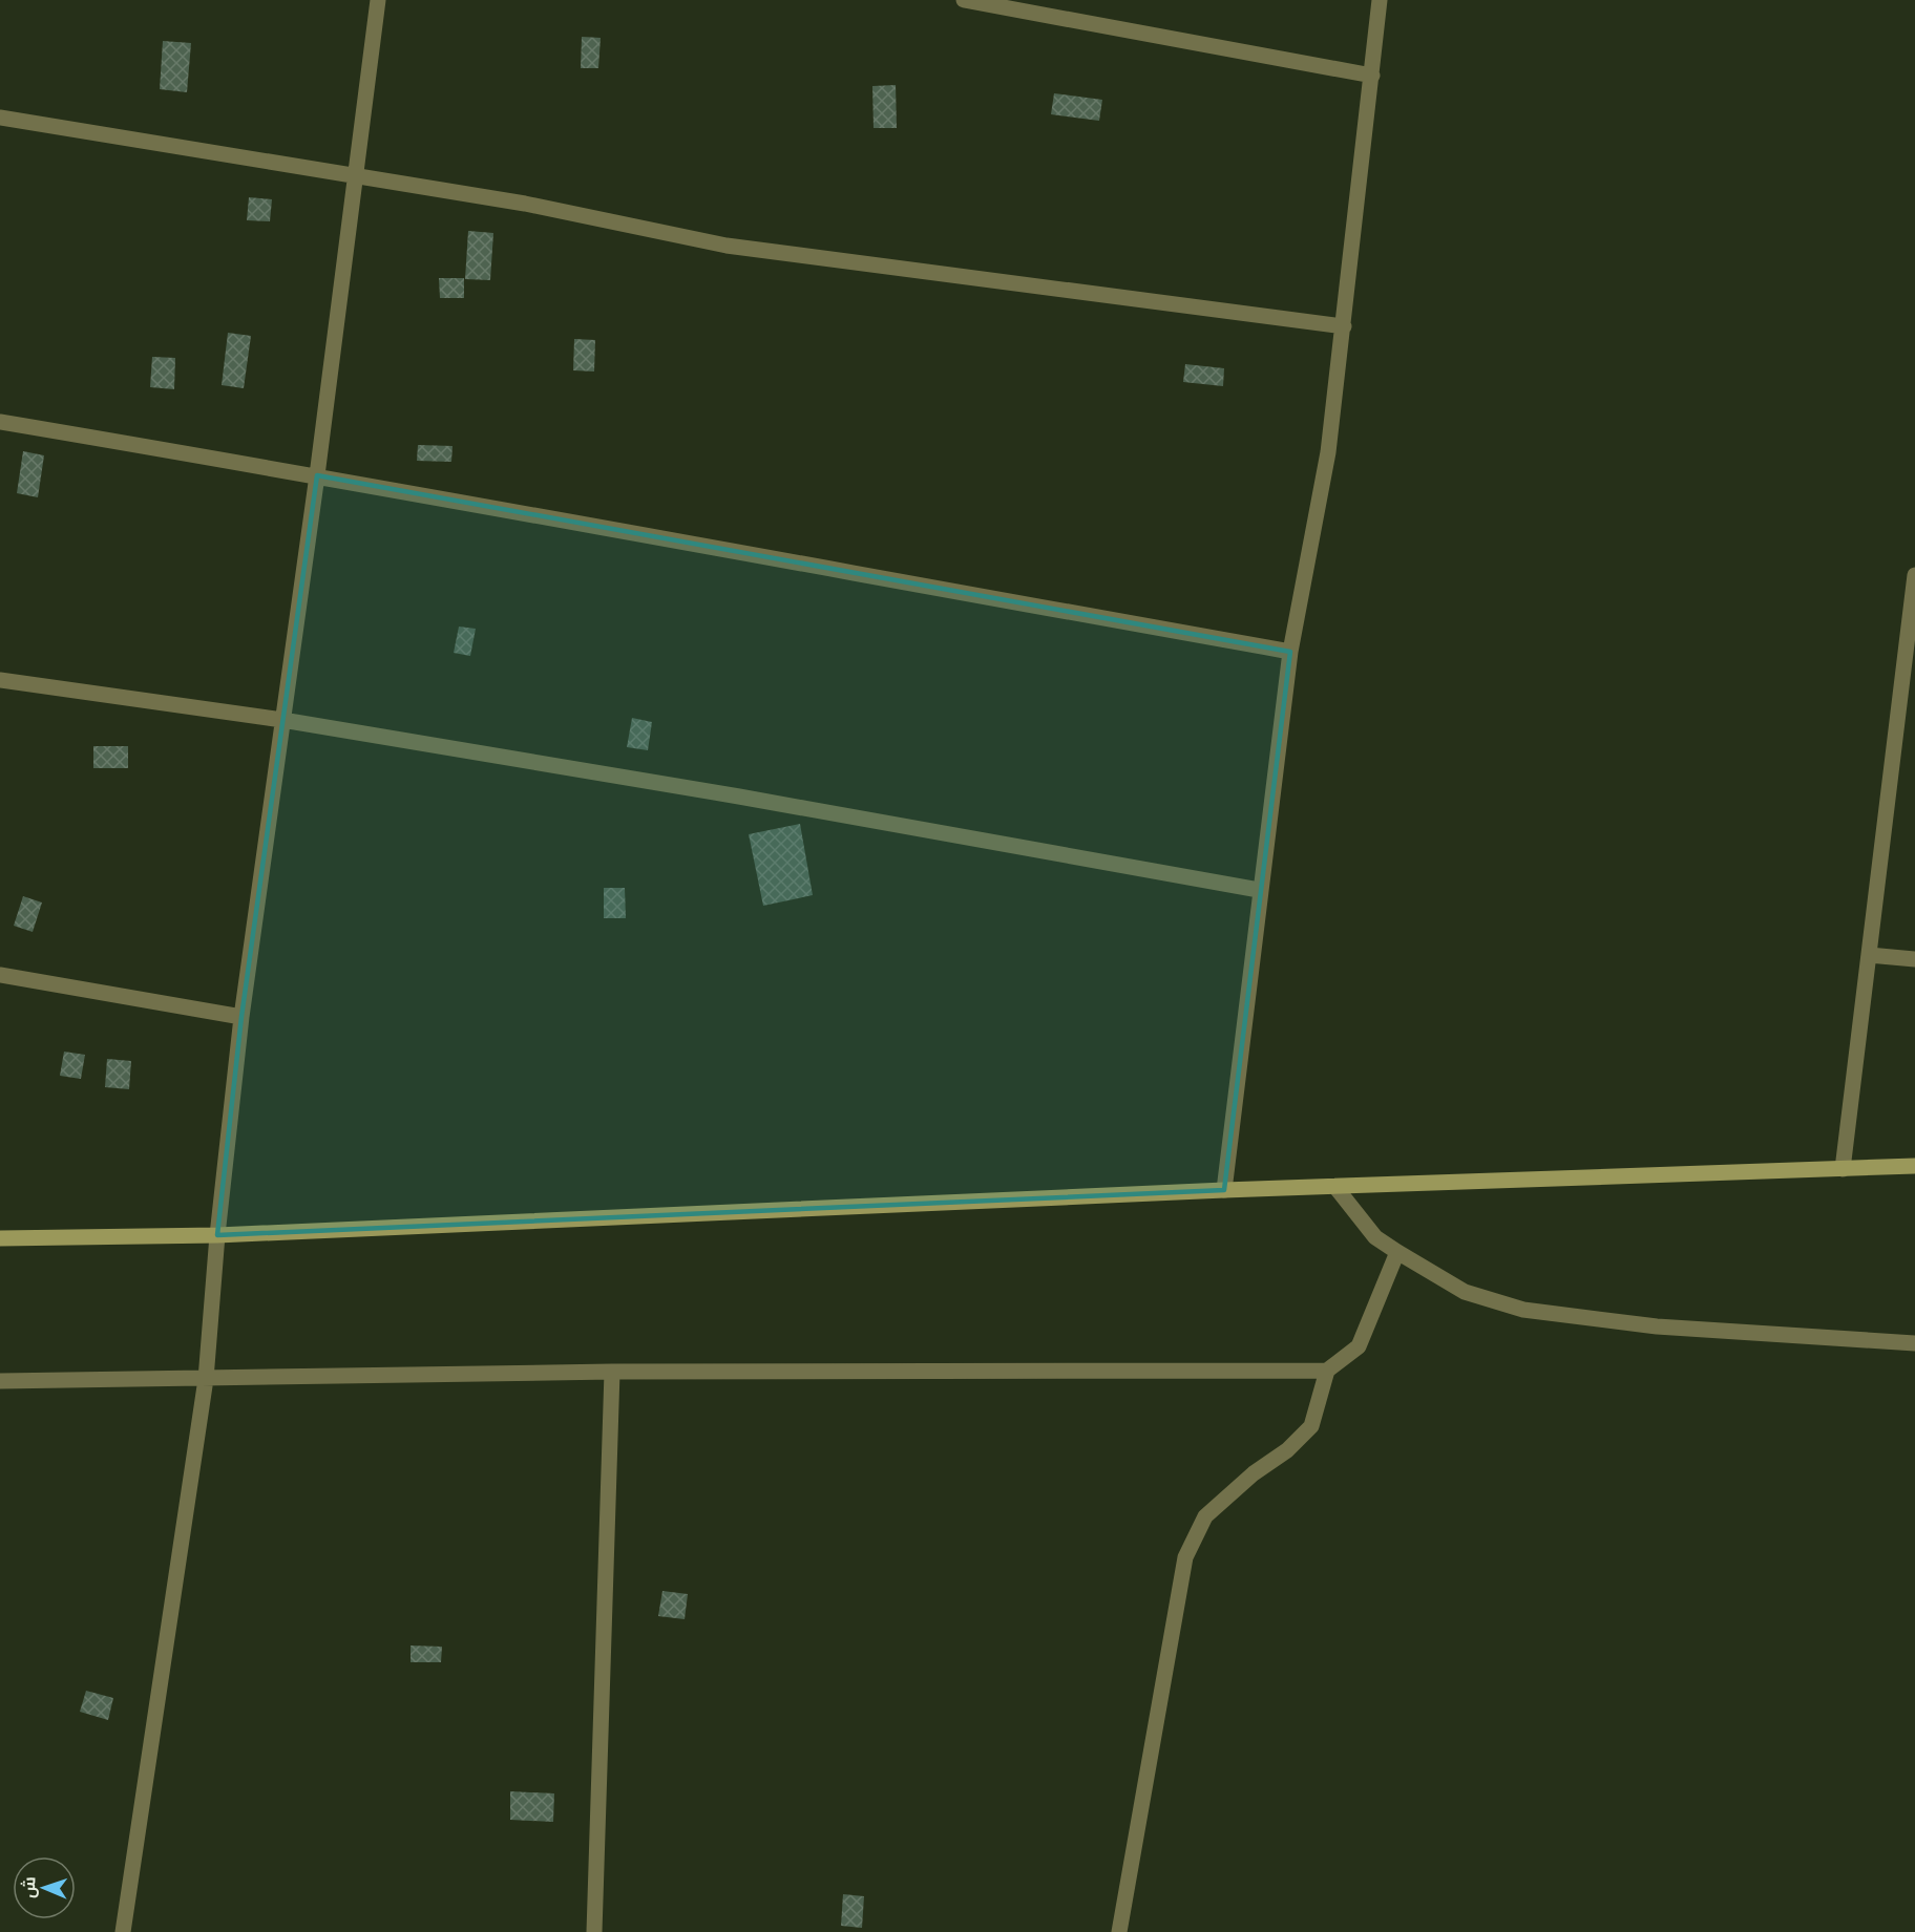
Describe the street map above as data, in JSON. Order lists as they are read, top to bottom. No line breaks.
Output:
{"north":"left"}
